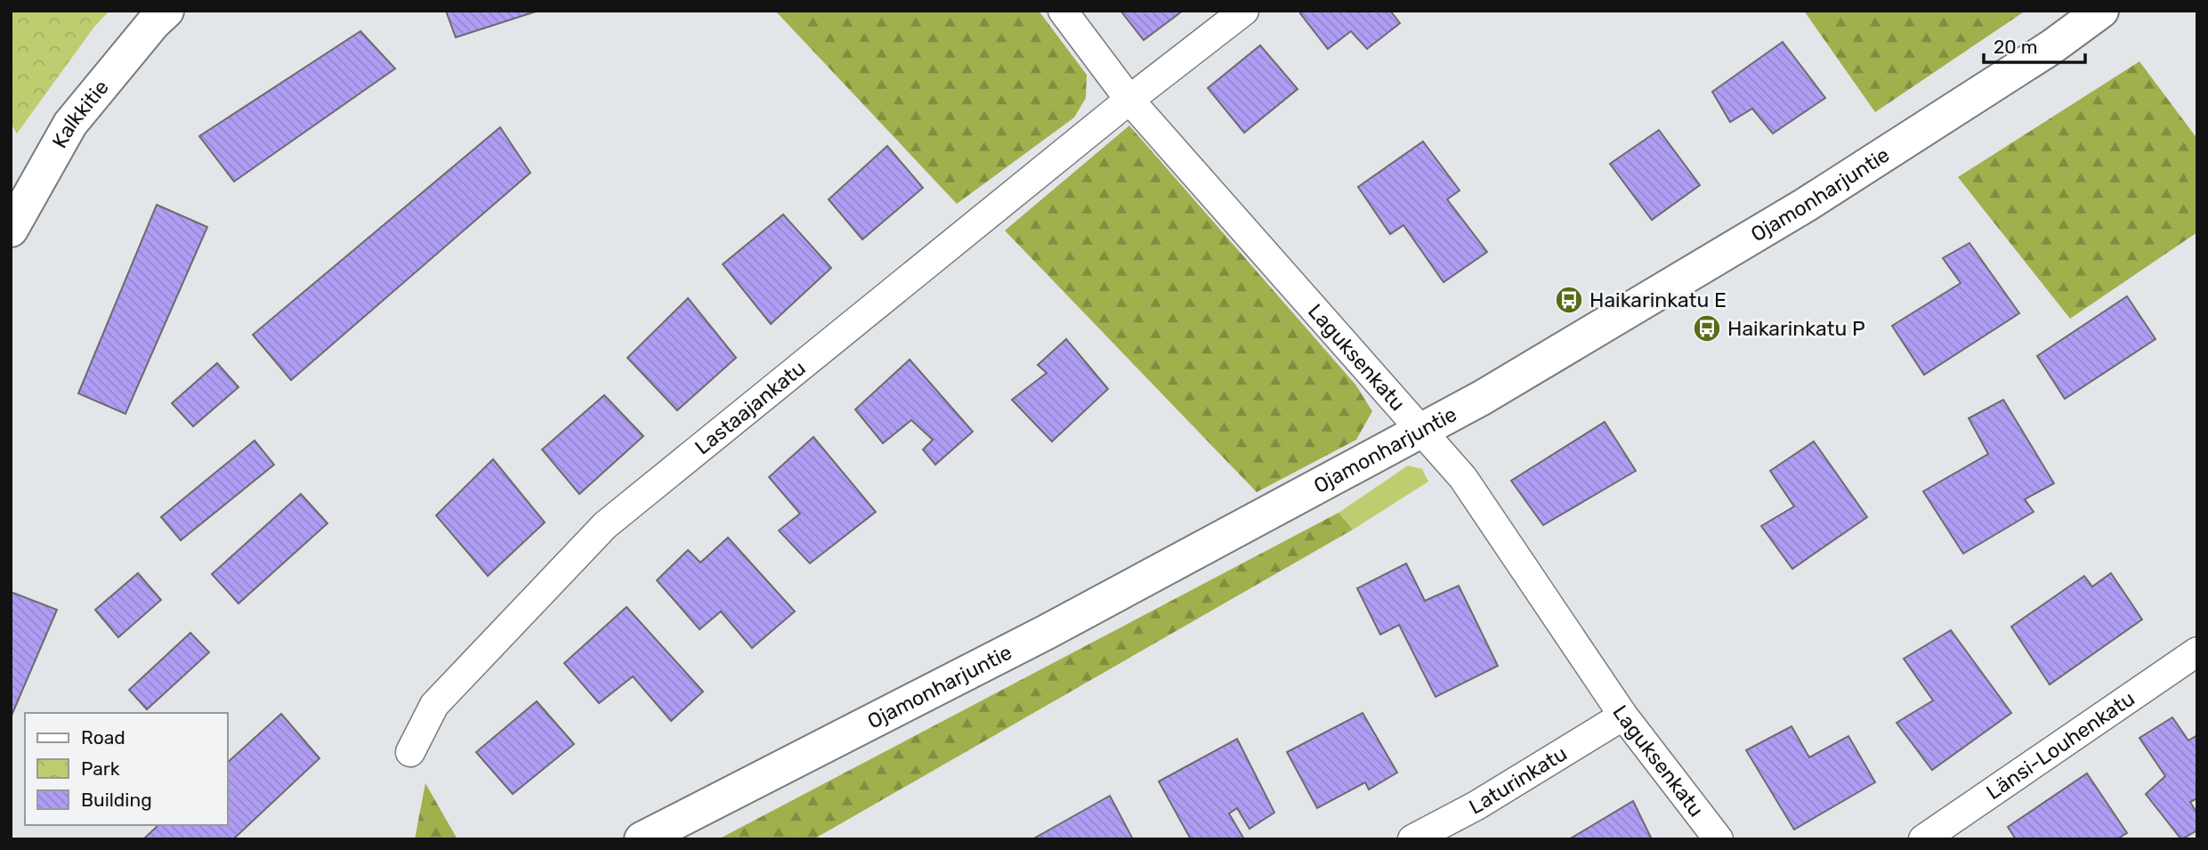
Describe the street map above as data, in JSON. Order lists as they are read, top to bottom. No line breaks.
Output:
{"streets":{"main road":["Kalkkitie","Ojamonharjuntie"],"street":["Laguksenkatu","Lastaajankatu","Länsi-Louhenkatu","Laturinkatu"]},"crossings":[["Ojamonharjuntie","Laguksenkatu"],["Laguksenkatu","Lastaajankatu"],["Laguksenkatu","Laturinkatu"]],"places":{"bus stop":["Haikarinkatu E","Haikarinkatu P"]},"legend":["Road","Park","Building"],"scale_bar":"20 m"}
